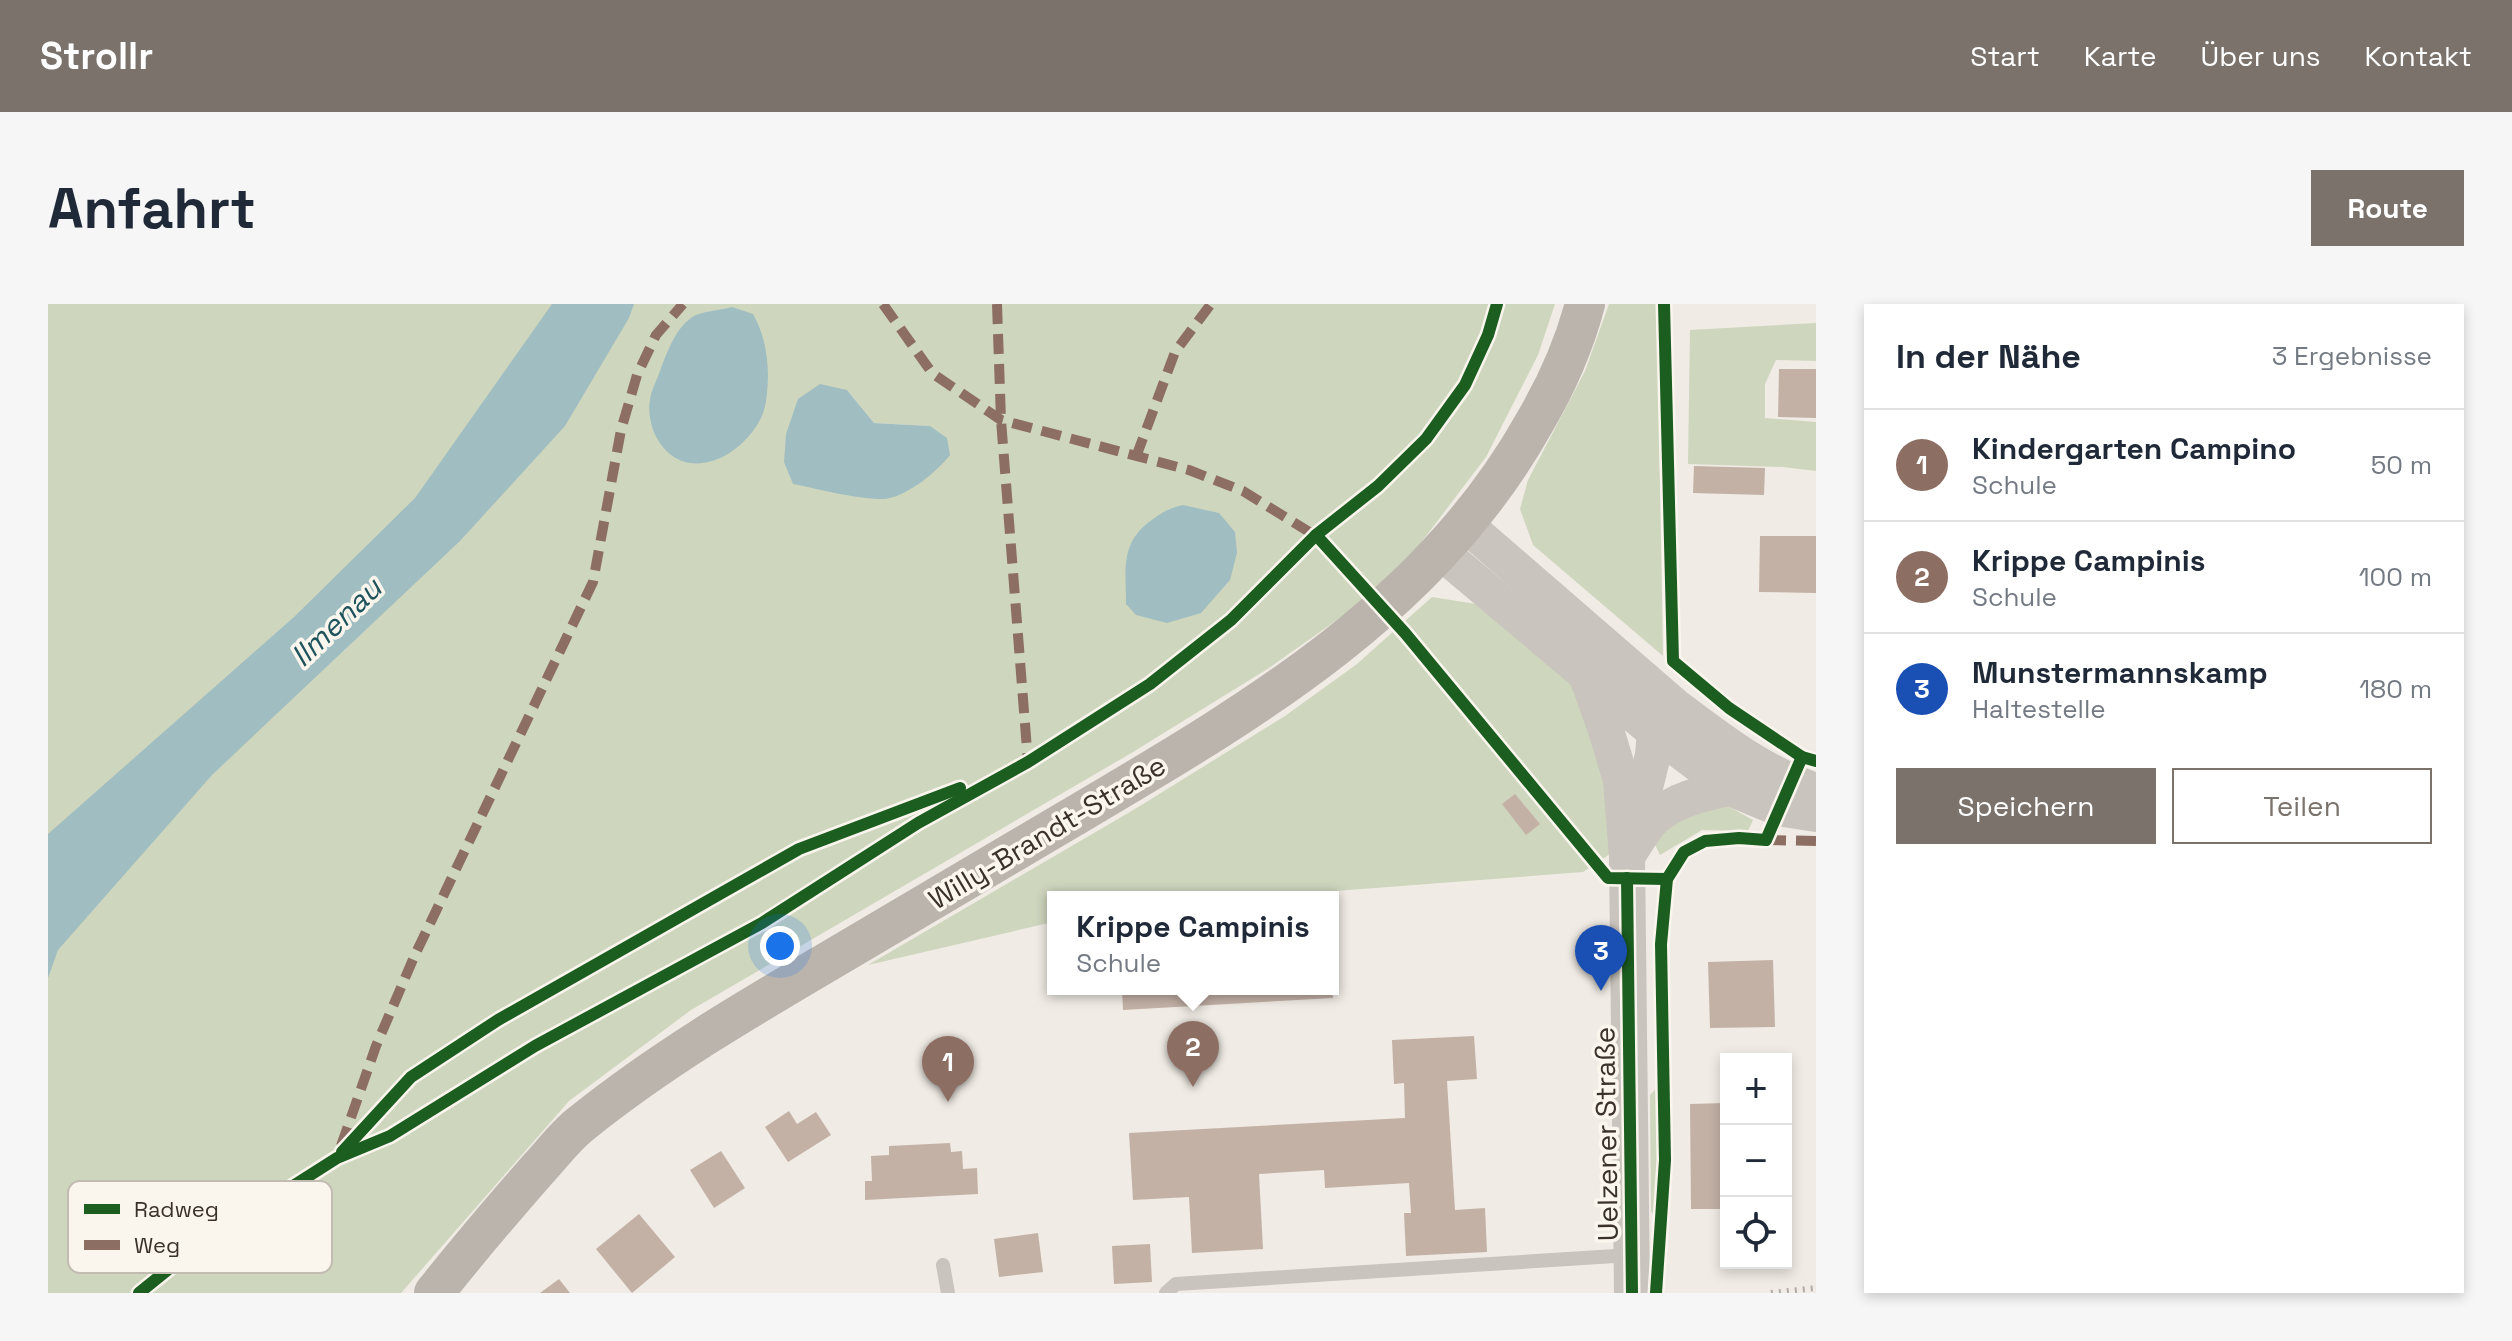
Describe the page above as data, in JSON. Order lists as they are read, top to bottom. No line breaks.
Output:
{"streets":{"main road":["Willy-Brandt-Straße"],"street":["Uelzener Straße"]},"water":["Ilmenau"],"legend":["Radweg","Weg"],"page":{"header":"Strollr","nav":["Start","Karte","Über uns","Kontakt"],"buttons":["Route",["Speichern","Teilen"]],"title":"Anfahrt","heading":["In der Nähe","3 Ergebnisse"],"list":[{"mark":"1","name":"Kindergarten Campino","note":"Schule","value":"50 m"},{"mark":"2","name":"Krippe Campinis","note":"Schule","value":"100 m"},{"mark":"3","name":"Munstermannskamp","note":"Haltestelle","value":"180 m"}],"popup":["Krippe Campinis","Schule"],"pins":["3","2","1"],"map_buttons":["+","−"]}}
